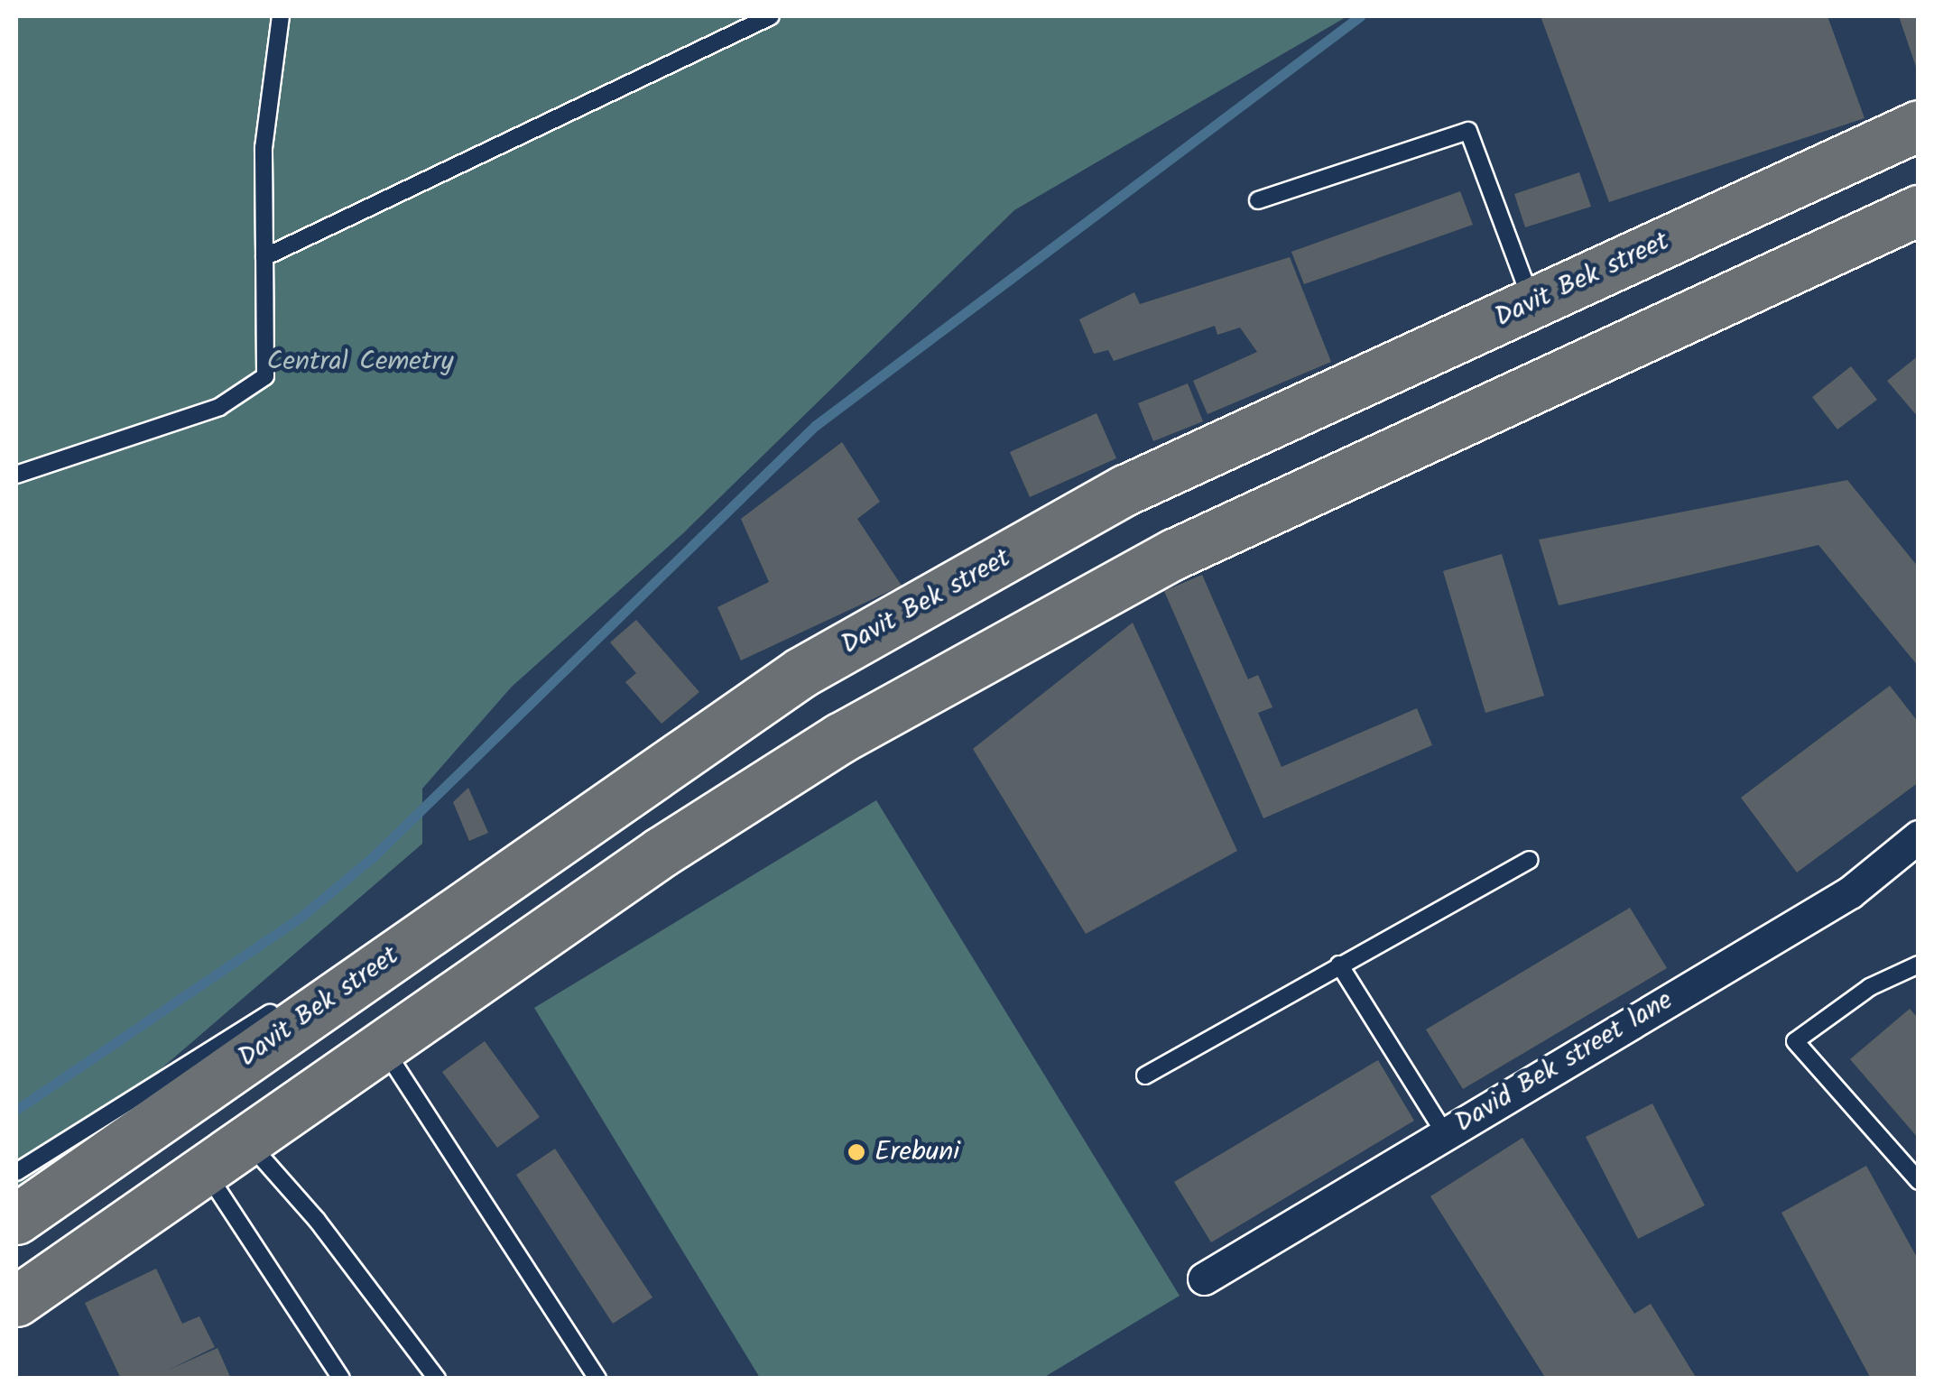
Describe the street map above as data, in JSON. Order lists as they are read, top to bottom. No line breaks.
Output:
{"streets":{"main road":["Davit Bek street"],"street":["David Bek street lane"]},"parks":["Central Cemetry"],"places":["Erebuni"]}
